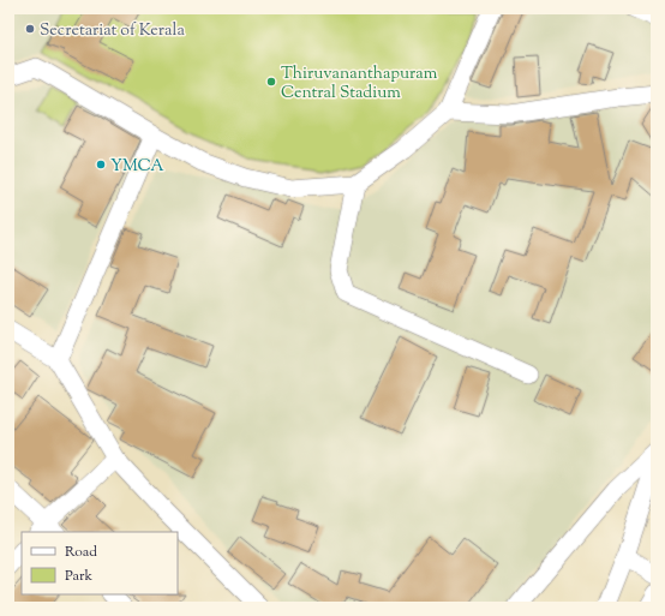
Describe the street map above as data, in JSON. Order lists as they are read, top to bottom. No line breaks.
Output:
{"places":["Secretariat of Kerala","Thiruvananthapuram Central Stadium","YMCA"],"legend":["Road","Park"]}
